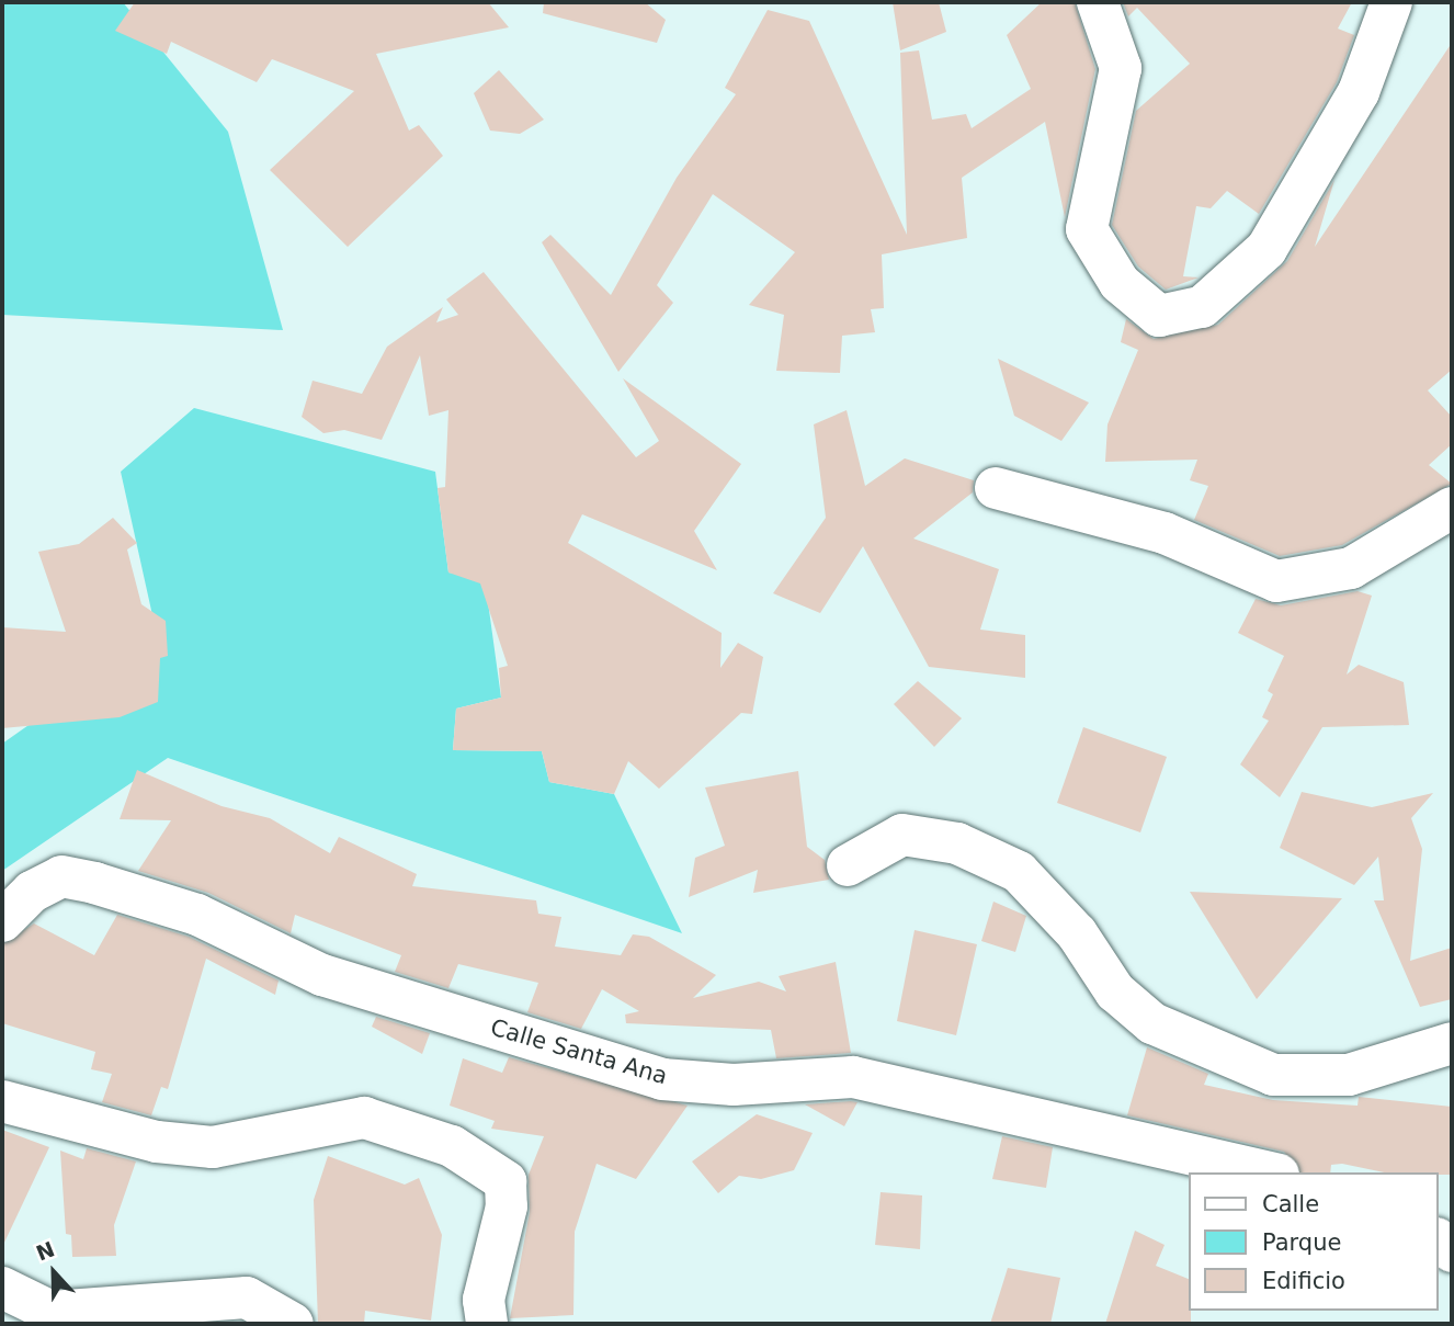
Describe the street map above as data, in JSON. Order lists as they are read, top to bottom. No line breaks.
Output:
{"streets":{"street":["Calle Santa Ana"]},"legend":["Calle","Parque","Edificio"],"north":"top"}
